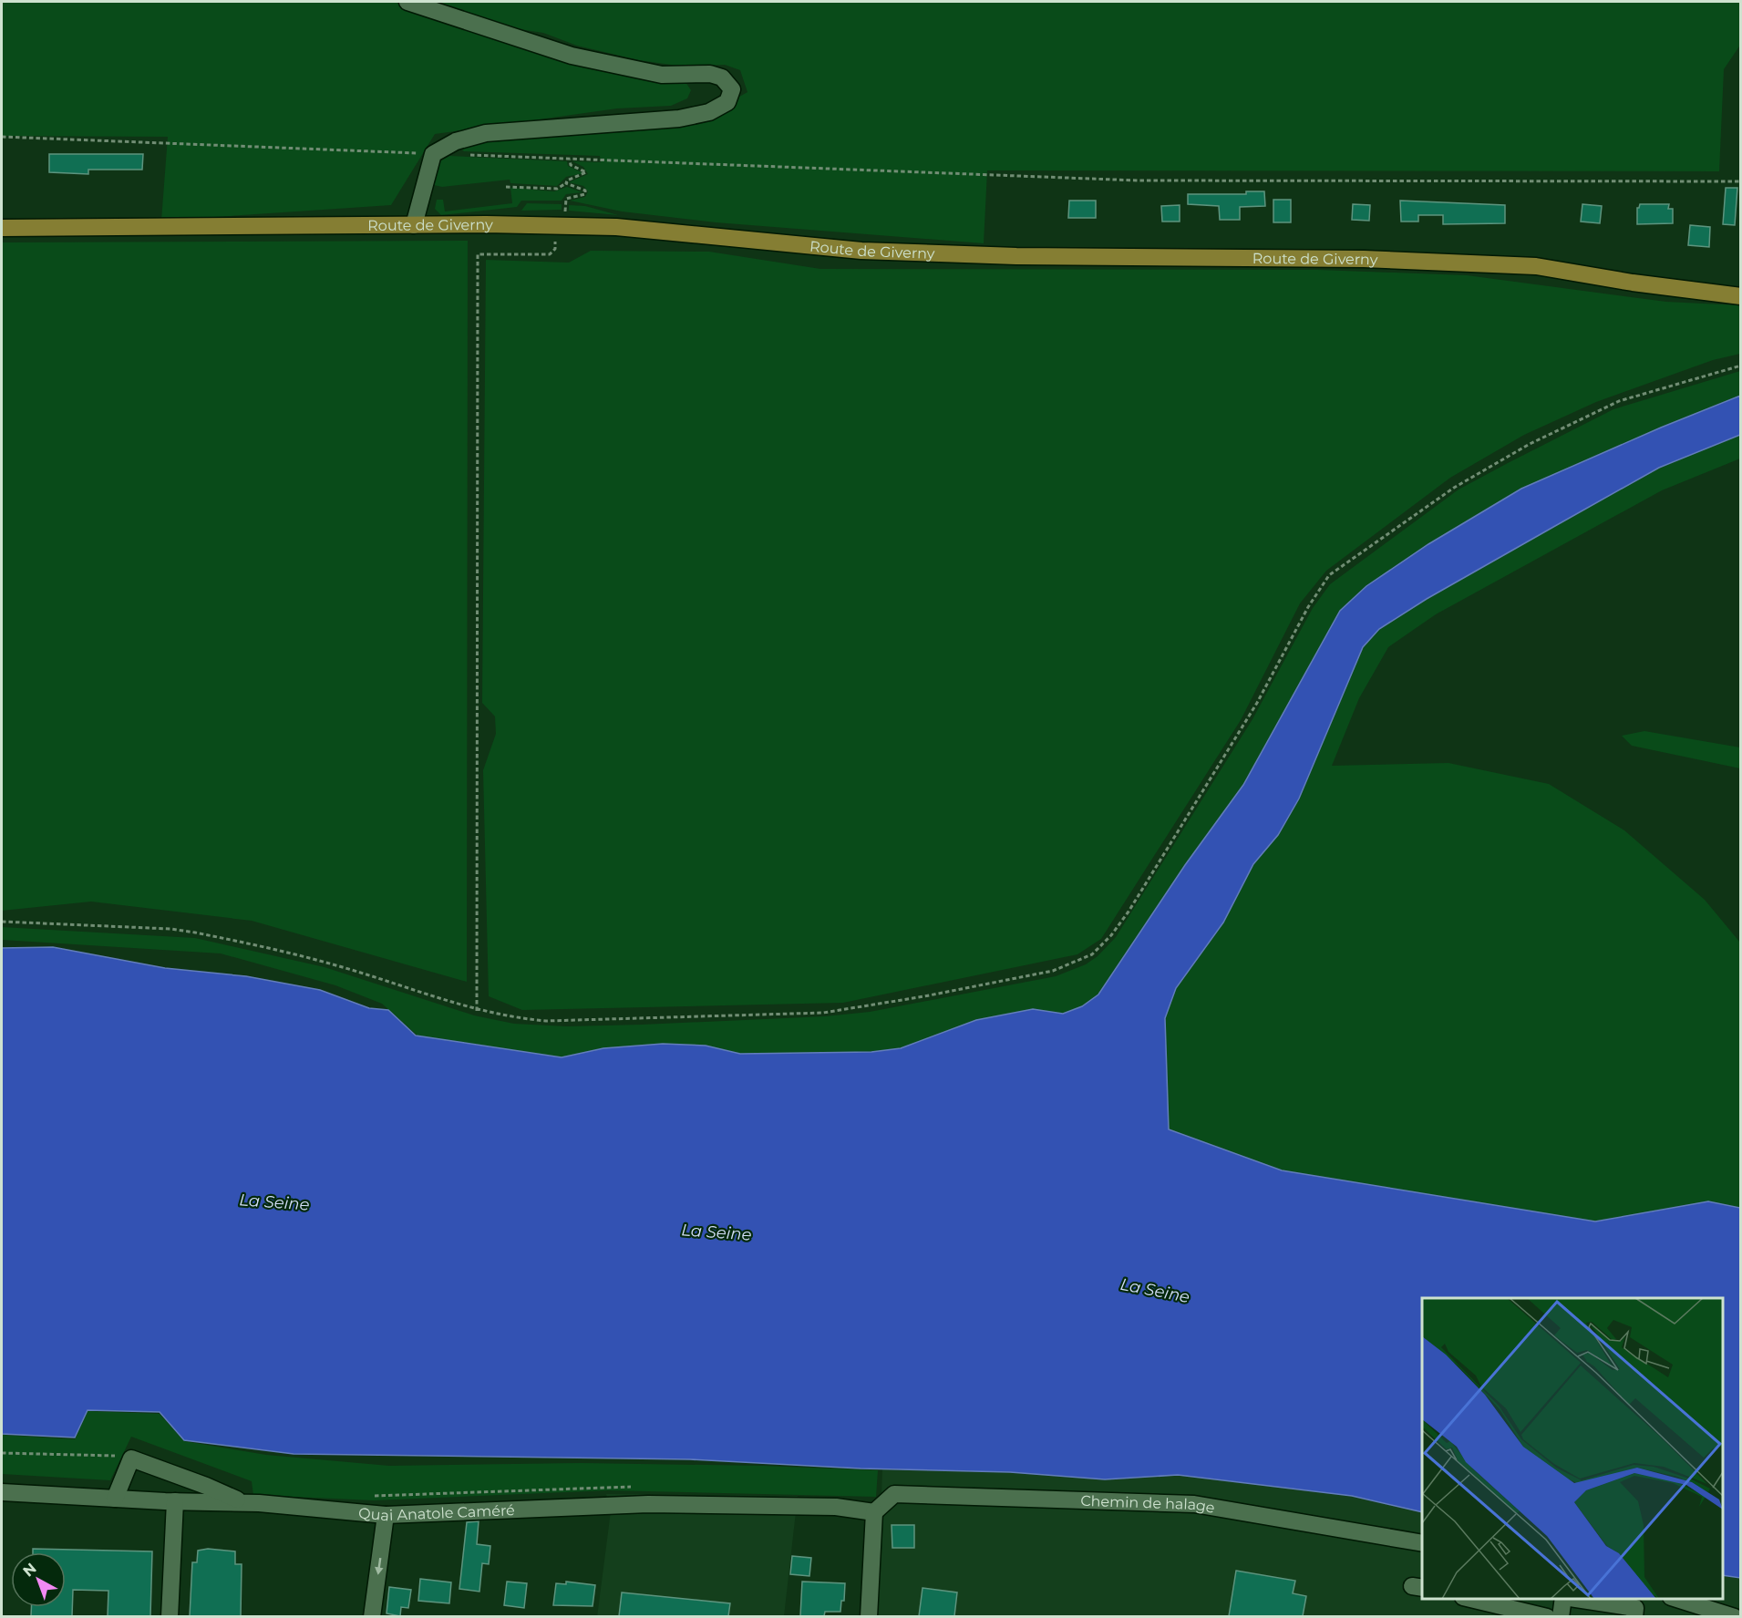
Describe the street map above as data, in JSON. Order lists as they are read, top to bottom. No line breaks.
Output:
{"streets":{"main road":["Route de Giverny"],"street":["Chemin de halage","Quai Anatole Caméré"]},"crossings":[["Chemin de halage","Quai Anatole Caméré"]],"water":["La Seine"],"north":"top left"}
